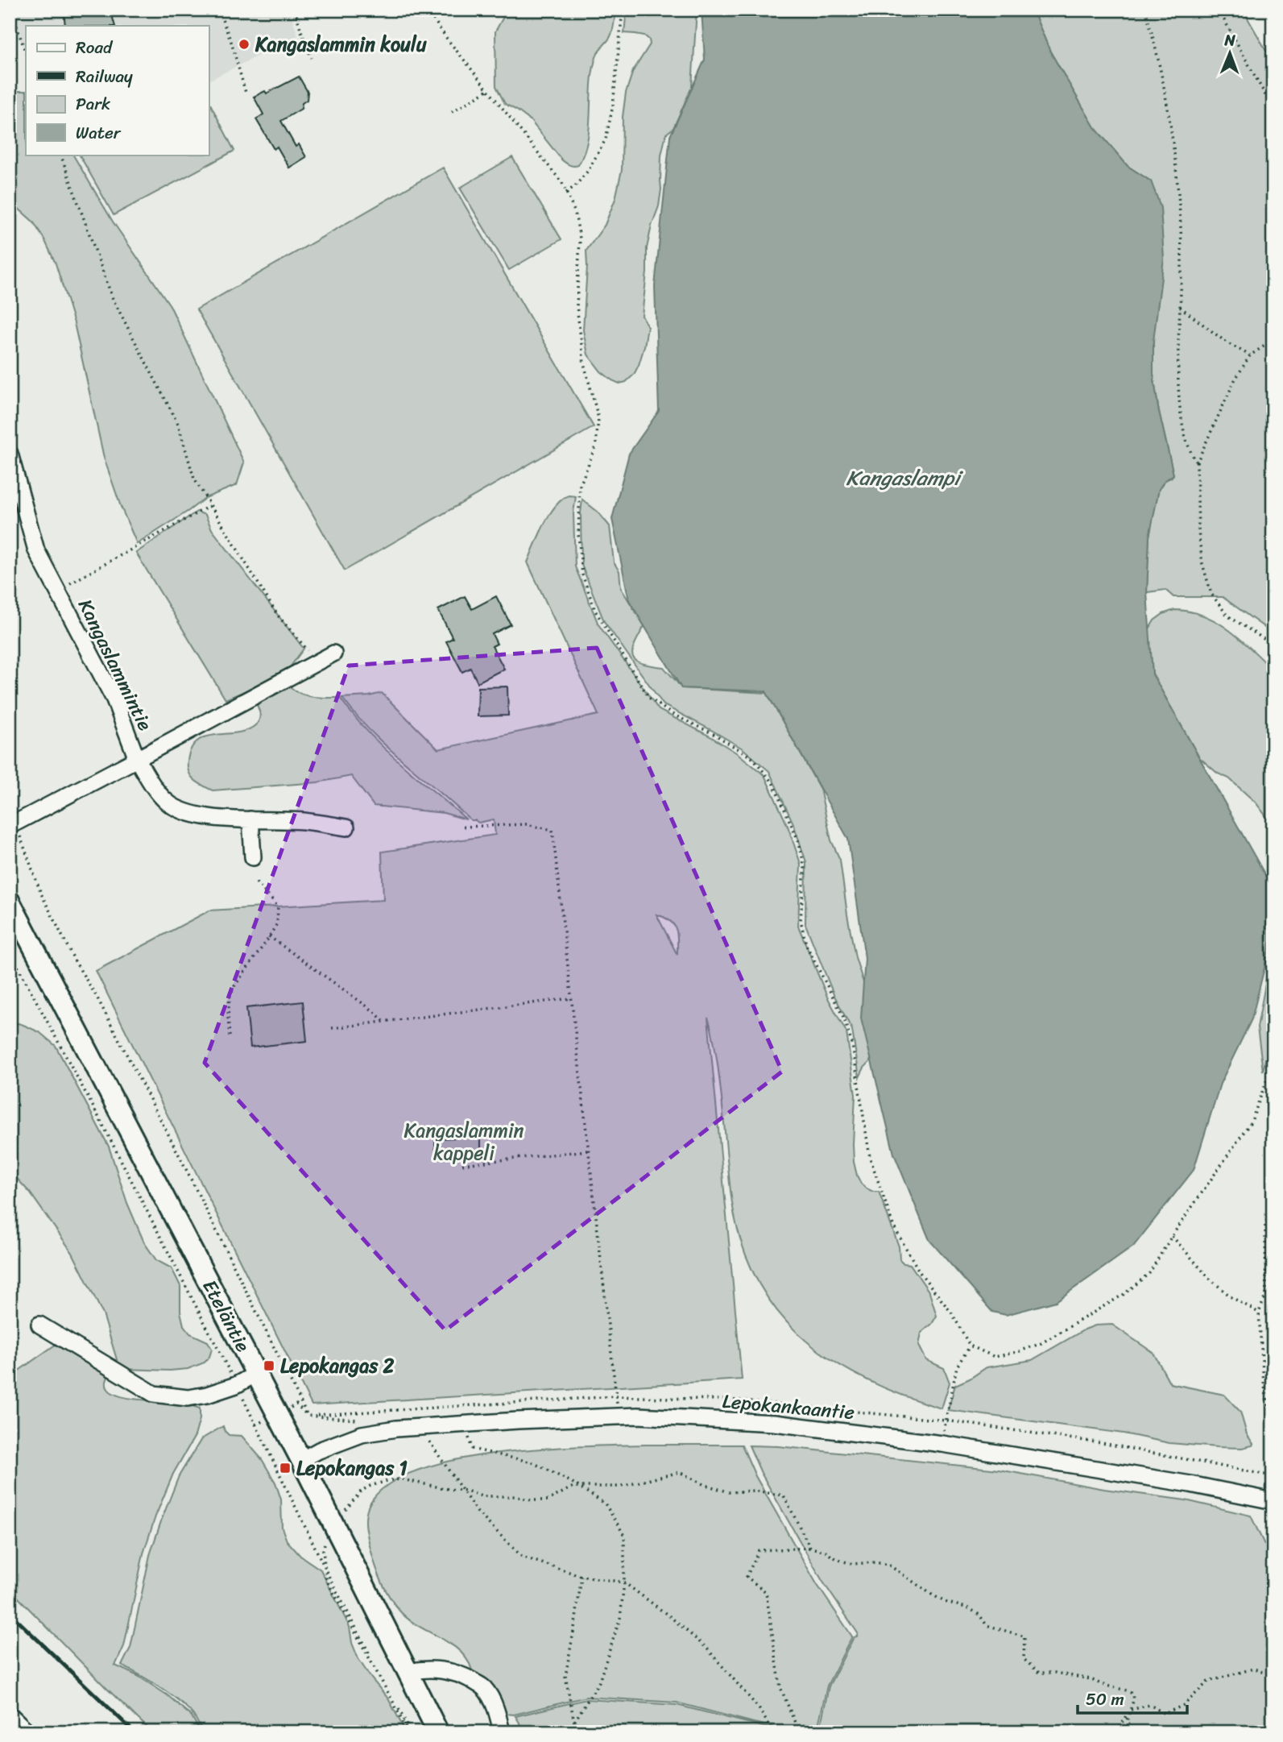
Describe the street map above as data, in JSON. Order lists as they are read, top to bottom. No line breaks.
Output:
{"streets":{"street":["Kangaslammintie","Eteläntie","Lepokankaantie"]},"crossings":[["Eteläntie","Lepokankaantie"]],"water":["Kangaslampi"],"parks":["Kangaslammin kappeli"],"places":{"other":["Kangaslammin koulu"],"transit":["Lepokangas 2","Lepokangas 1"]},"legend":["Road","Railway","Park","Water"],"scale_bar":"50 m","north":"top"}
